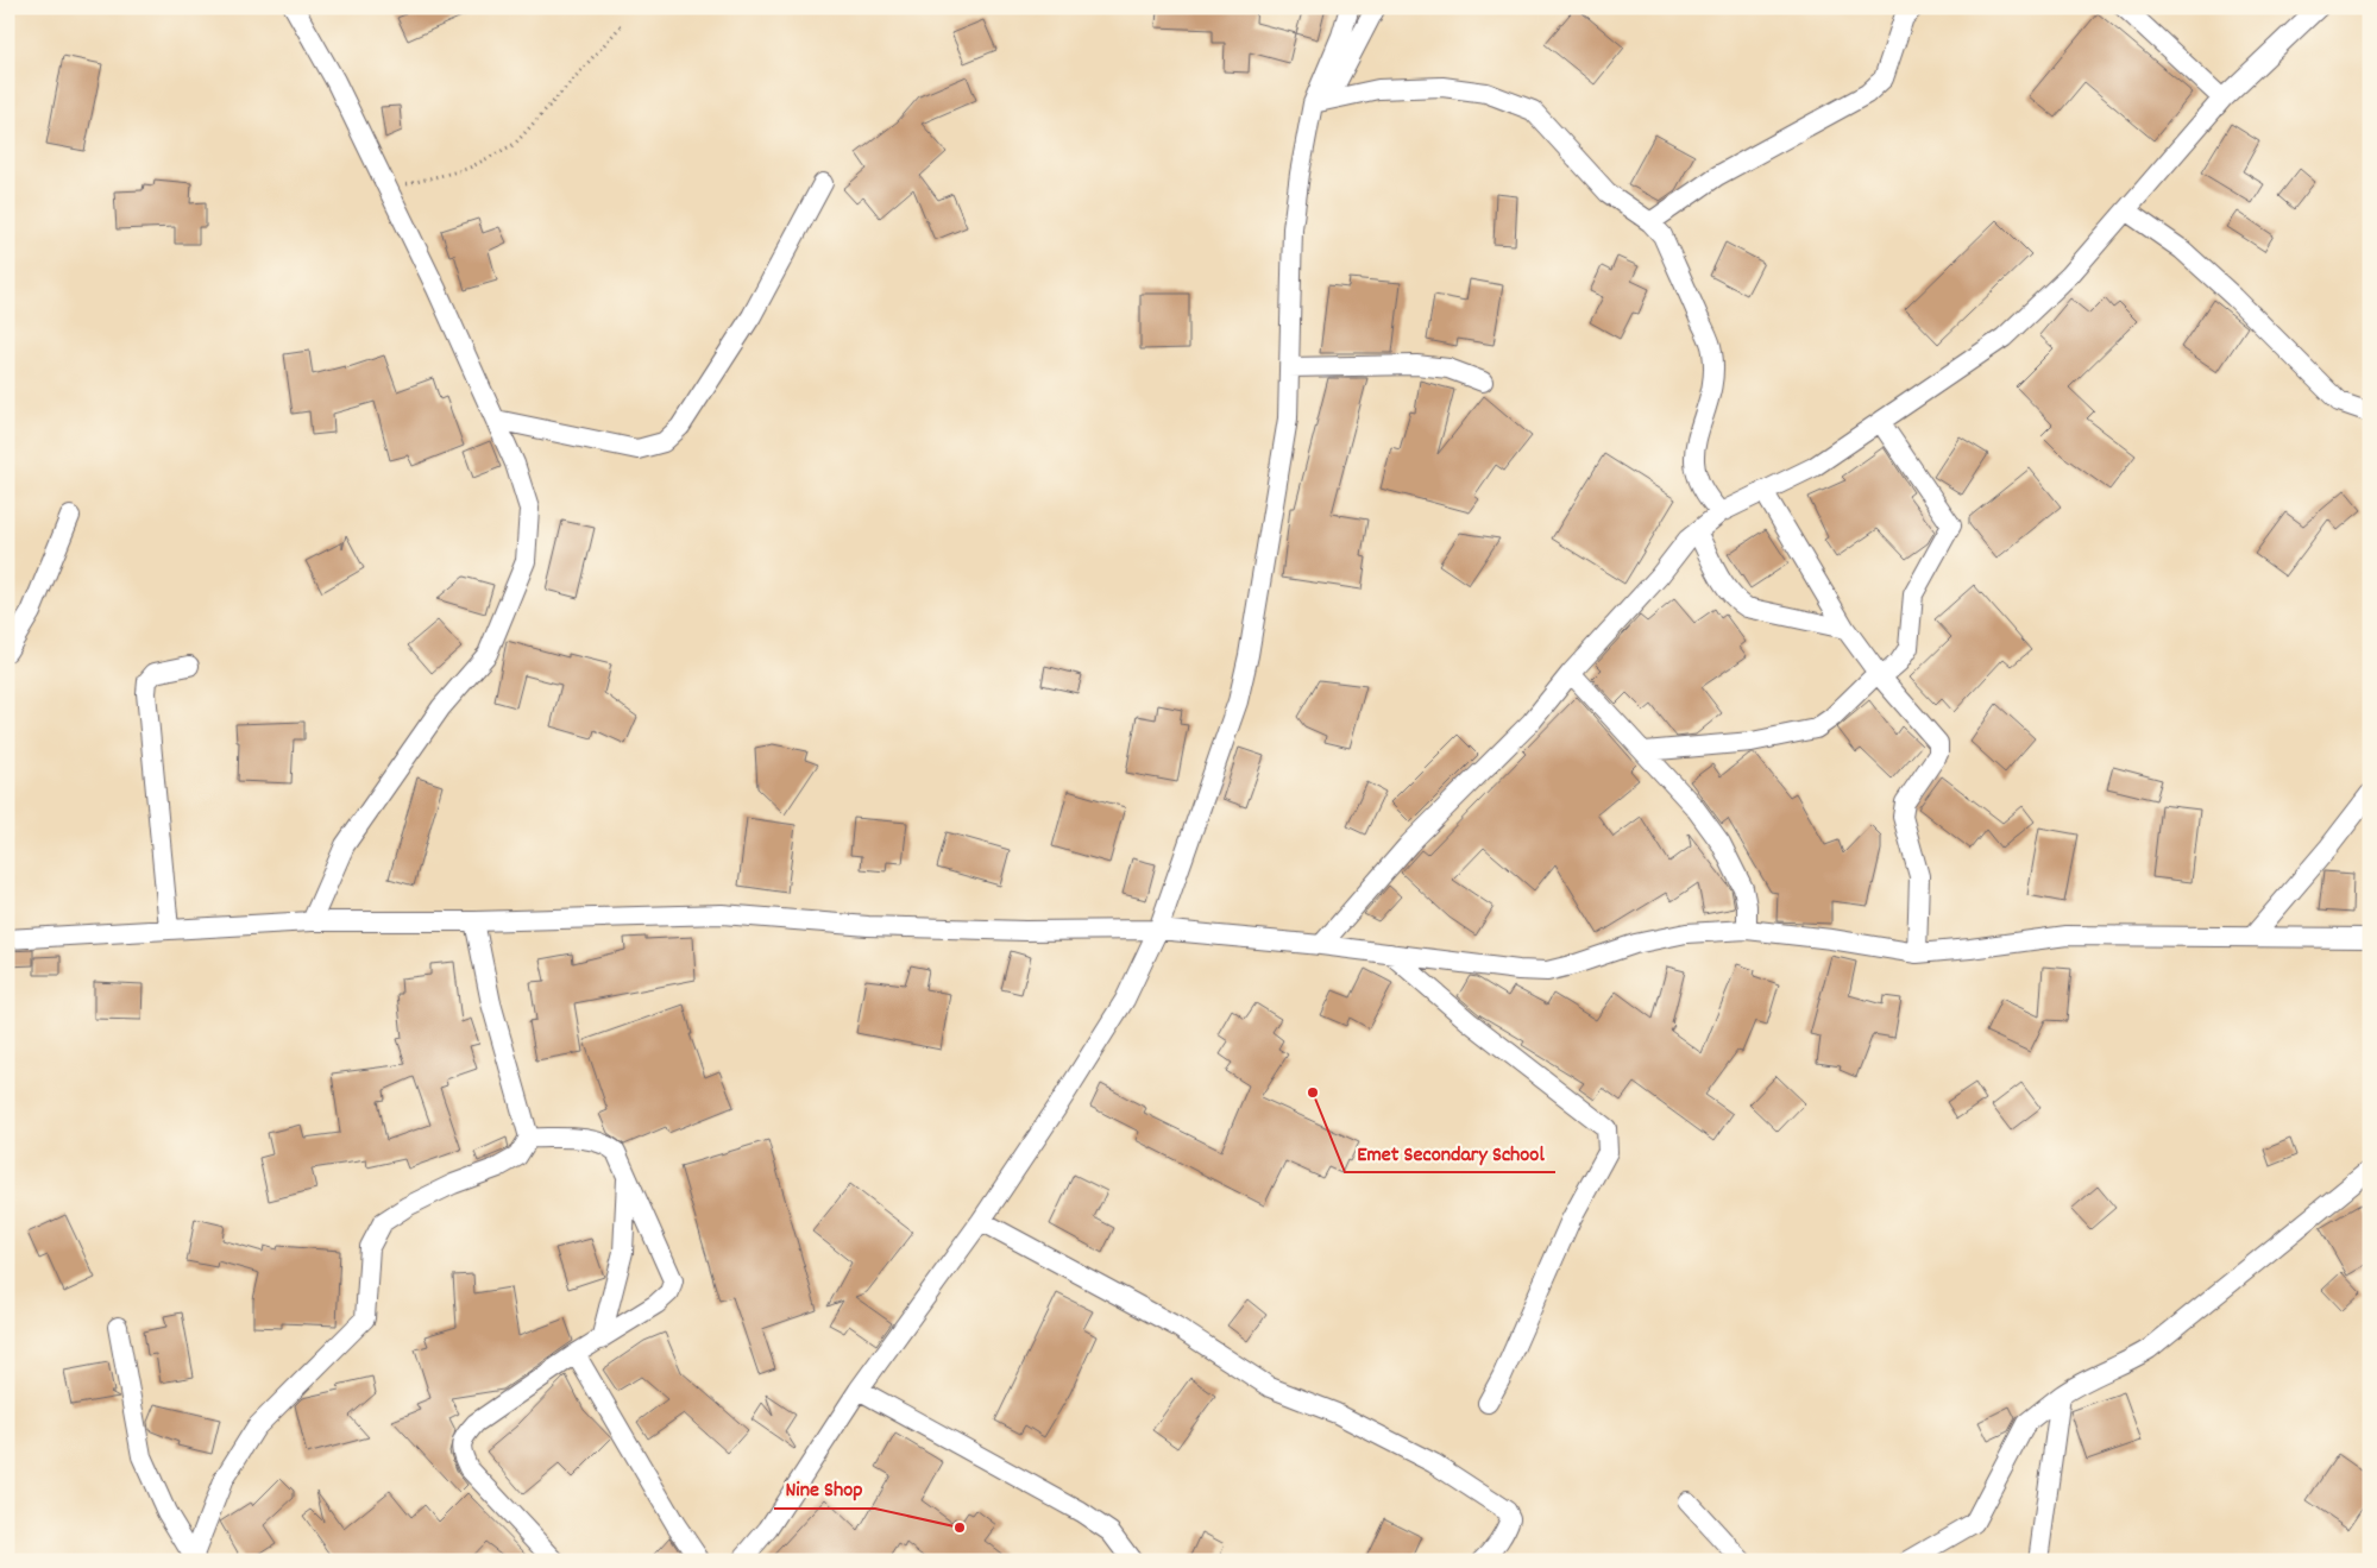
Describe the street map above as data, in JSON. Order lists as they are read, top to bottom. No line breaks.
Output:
{"places":["Emet Secondary School","Nine Shop"]}
